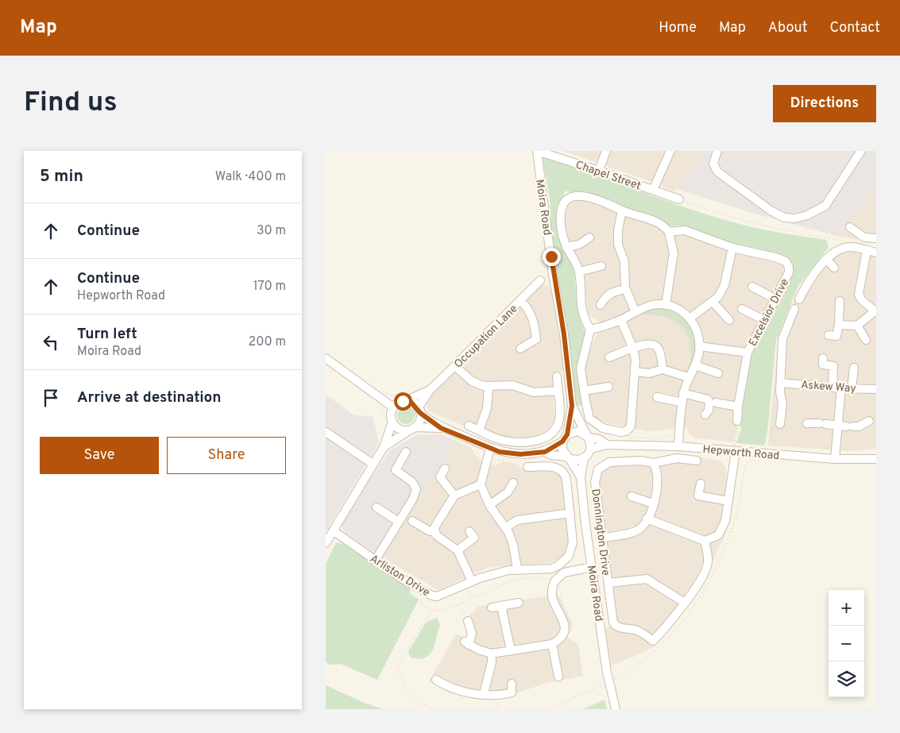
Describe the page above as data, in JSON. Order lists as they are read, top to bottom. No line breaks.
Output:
{"streets":{"street":["Chapel Street","Moira Road","Excelsior Drive","Occupation Lane","Askew Way","Hepworth Road","Donnington Drive","Arliston Drive"]},"crossings":[["Chapel Street","Moira Road"],["Moira Road","Hepworth Road"]],"page":{"header":"Map","nav":["Home","Map","About","Contact"],"buttons":["Directions",["Save","Share"]],"title":"Find us","heading":["5 min","Walk · 400 m"],"list":[["Continue","30 m"],["Continue","Hepworth Road","170 m"],["Turn left","Moira Road","200 m"],"Arrive at destination"],"map_buttons":["+","−"]}}
